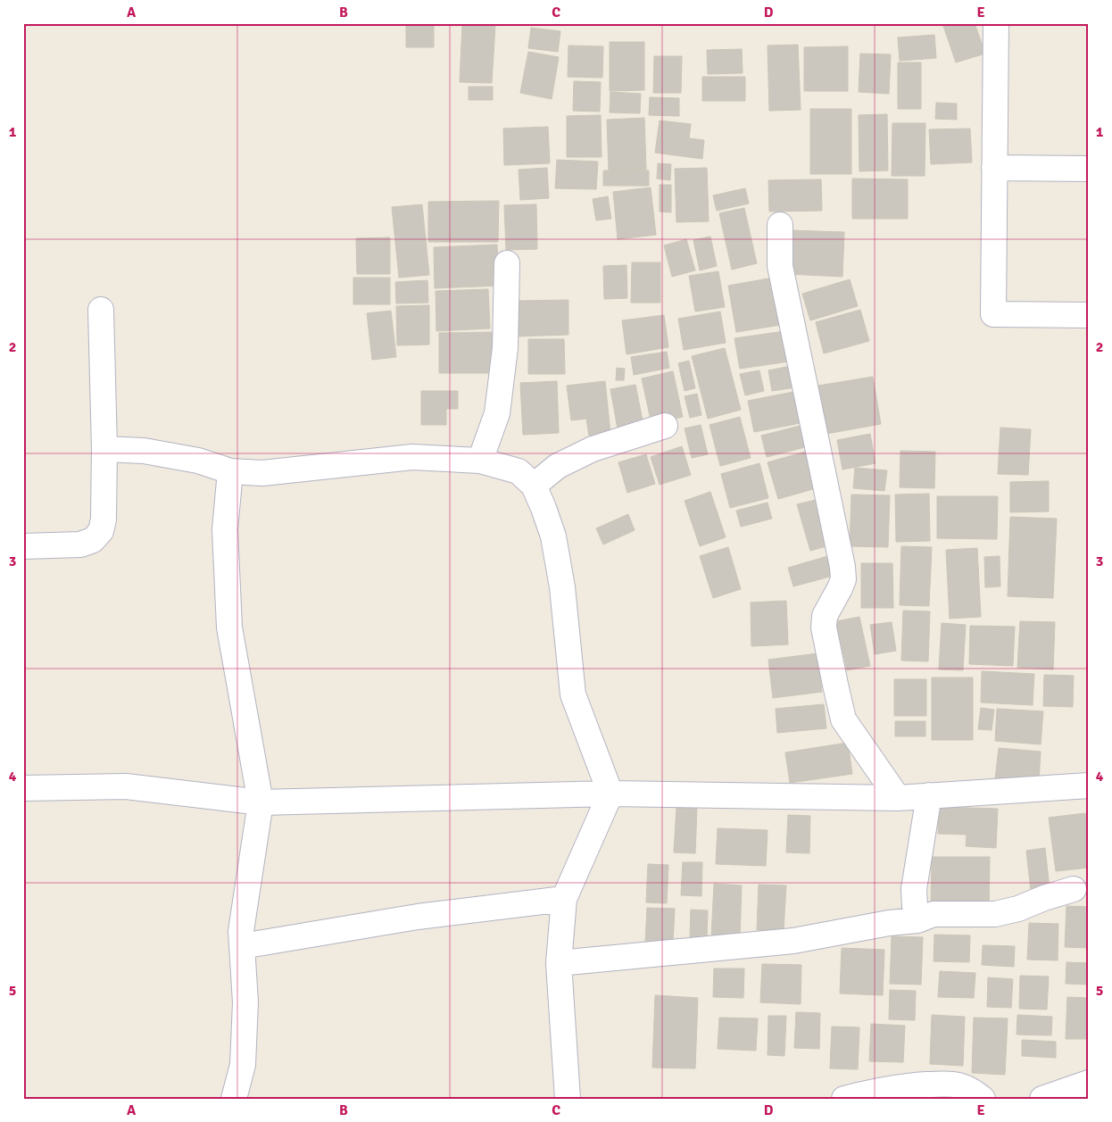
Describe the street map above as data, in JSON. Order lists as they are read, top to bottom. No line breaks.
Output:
{"grid":{"columns":["A","B","C","D","E"],"rows":["1","2","3","4","5"]}}
